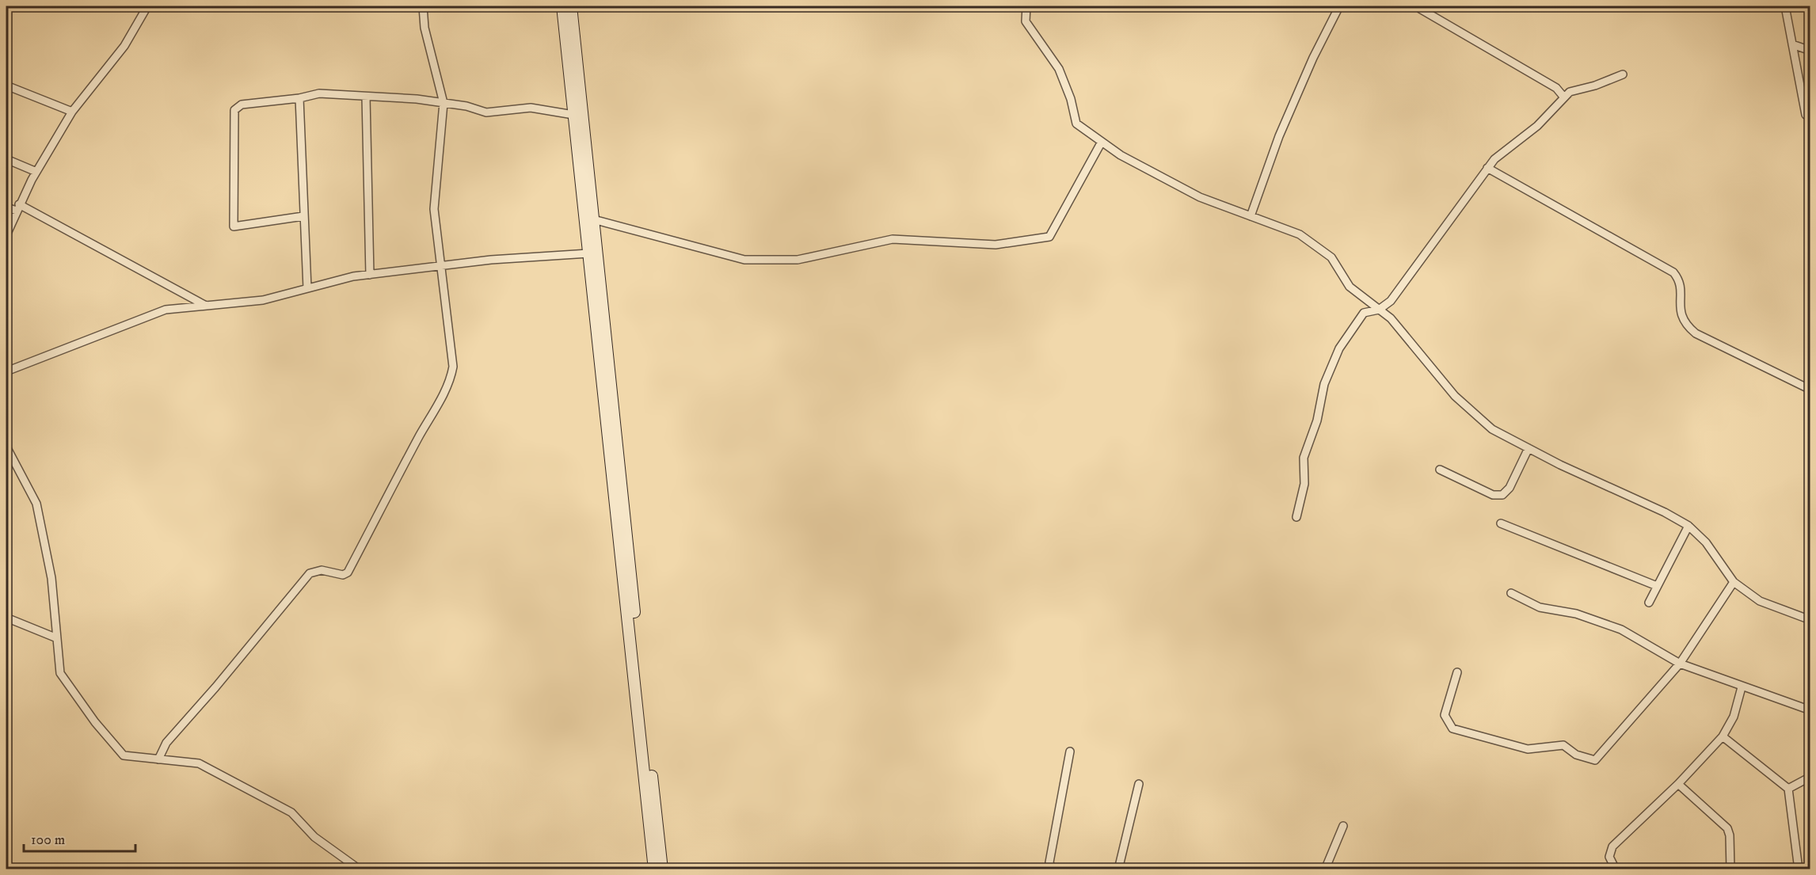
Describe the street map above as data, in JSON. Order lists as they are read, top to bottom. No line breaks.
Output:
{"scale_bar":"100 m"}
